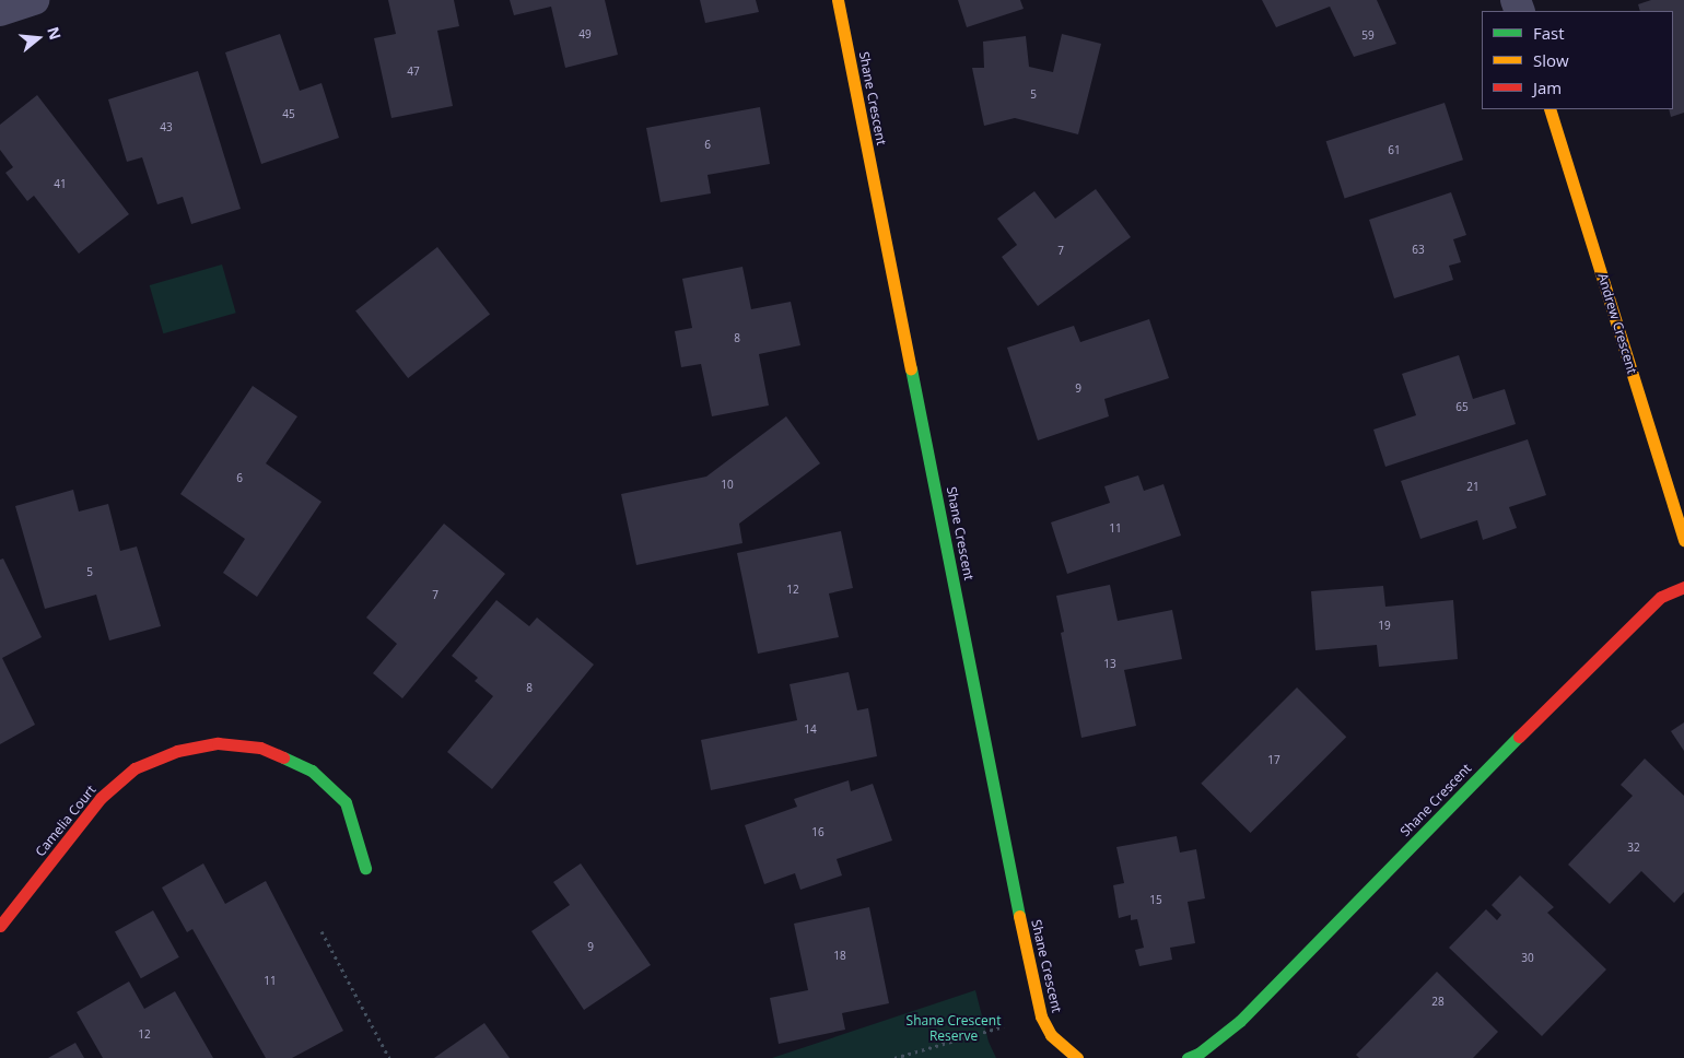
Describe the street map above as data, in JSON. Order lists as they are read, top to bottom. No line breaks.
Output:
{"streets":{"street":["Shane Crescent","Andrew Crescent","Camelia Court"]},"parks":["Shane Crescent Reserve"],"house_numbers":["49","59","47","5","45","43","6","61","41","63","7","8","9","65","6","10","21","11","5","12","7","19","13","8","14","17","16","32","15","9","18","30","11","28","12"],"legend":["Fast","Slow","Jam"],"north":"right"}
